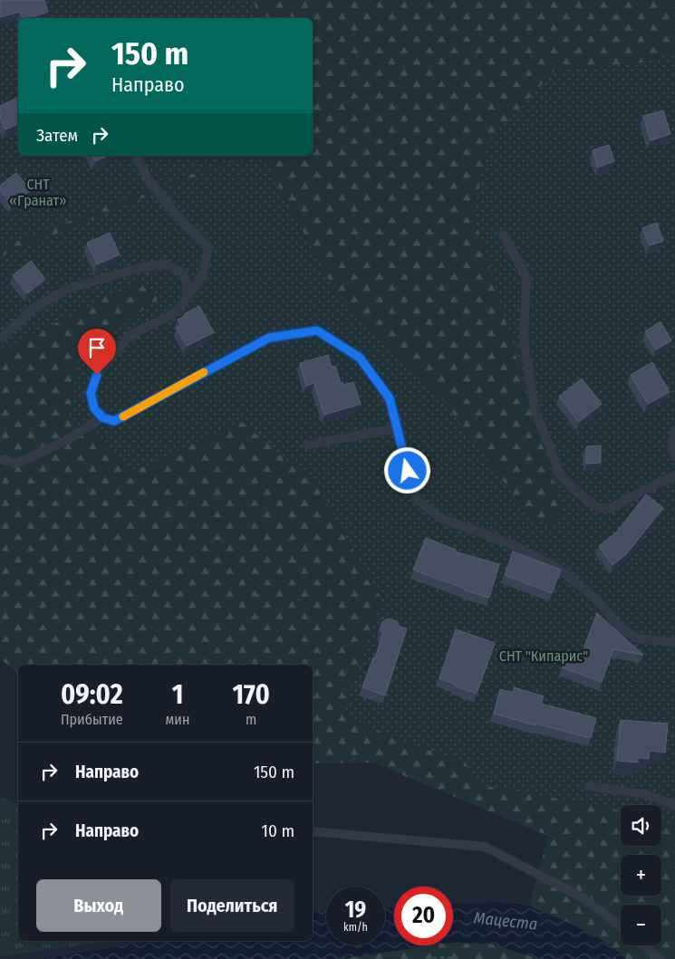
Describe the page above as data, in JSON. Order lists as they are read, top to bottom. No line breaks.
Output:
{"water":["Мацеста"],"parks":["СНТ «Гранат»","СНТ \"Кипарис\""],"page":{"turn":["150 m","Направо"],"then":"Затем","eta":["09:02","Прибытие","1","мин","170","m"],"list":[{"name":"Направо","value":"150 m"},{"name":"Направо","value":"10 m"}],"map_buttons":["+","−"],"buttons":["Выход","Поделиться"],"speed":"19 km/h","limit":"20"}}
